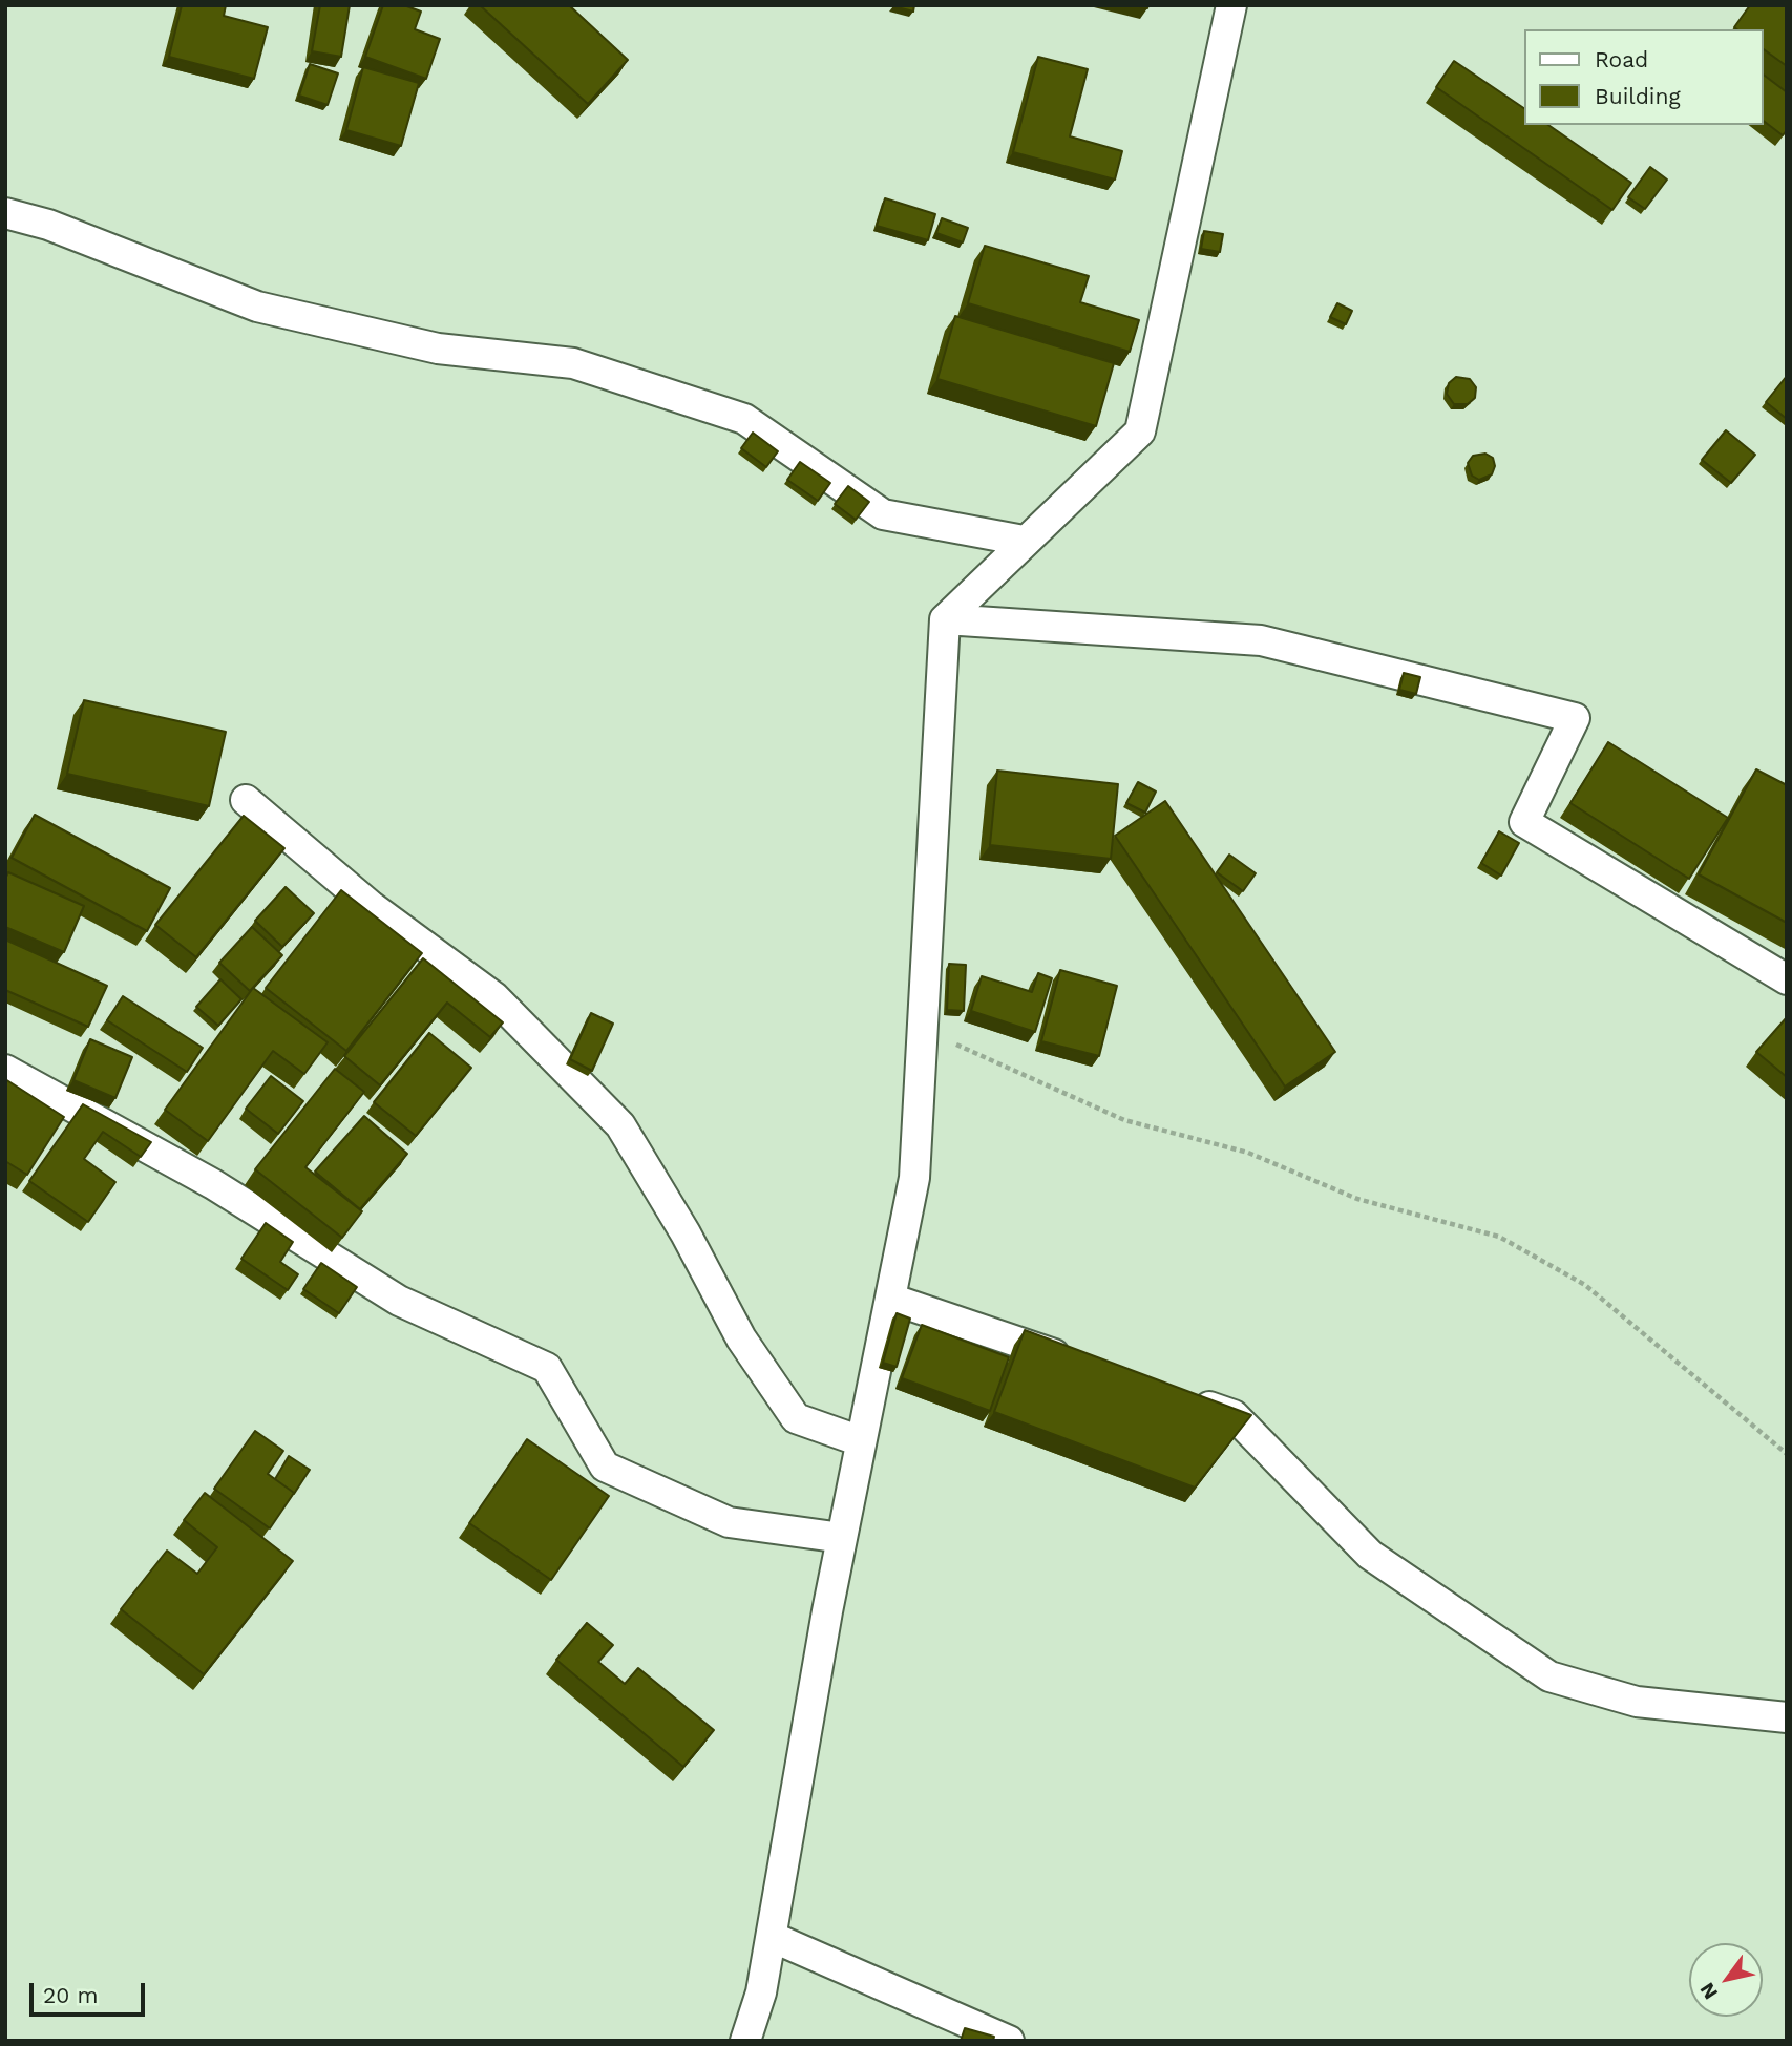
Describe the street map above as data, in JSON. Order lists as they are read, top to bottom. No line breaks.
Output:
{"legend":["Road","Building"],"scale_bar":"20 m","north":"bottom left"}
